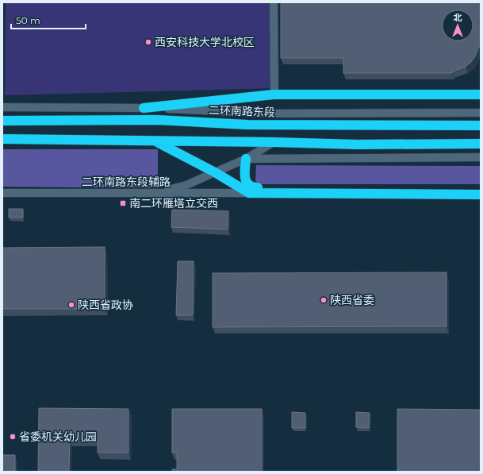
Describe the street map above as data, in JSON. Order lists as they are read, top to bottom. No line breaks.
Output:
{"streets":{"highway":["二环南路东段"],"main road":["二环南路东段辅路"]},"places":{"other":["西安科技大学北校区","陕西省委","陕西省政协","省委机关幼儿园"],"transit":["南二环雁塔立交西"]},"scale_bar":"50 m","north":"top"}
